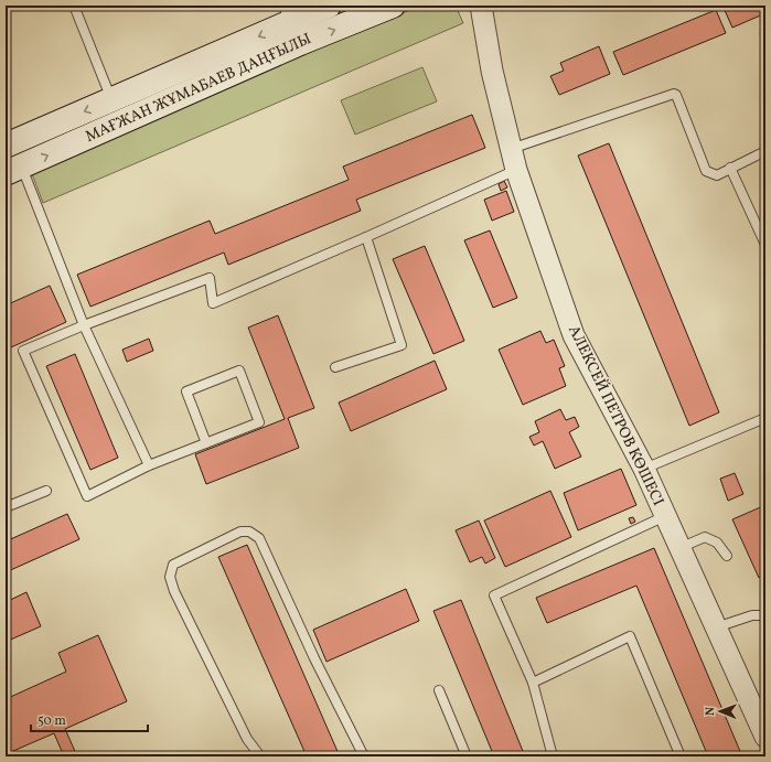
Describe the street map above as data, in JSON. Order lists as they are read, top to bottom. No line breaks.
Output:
{"streets":{"main road":["МАҒЖАН ЖҰМАБАЕВ ДАҢҒЫЛЫ"],"street":["АЛЕКСЕЙ ПЕТРОВ КӨШЕСІ"]},"scale_bar":"50 m","north":"left"}
